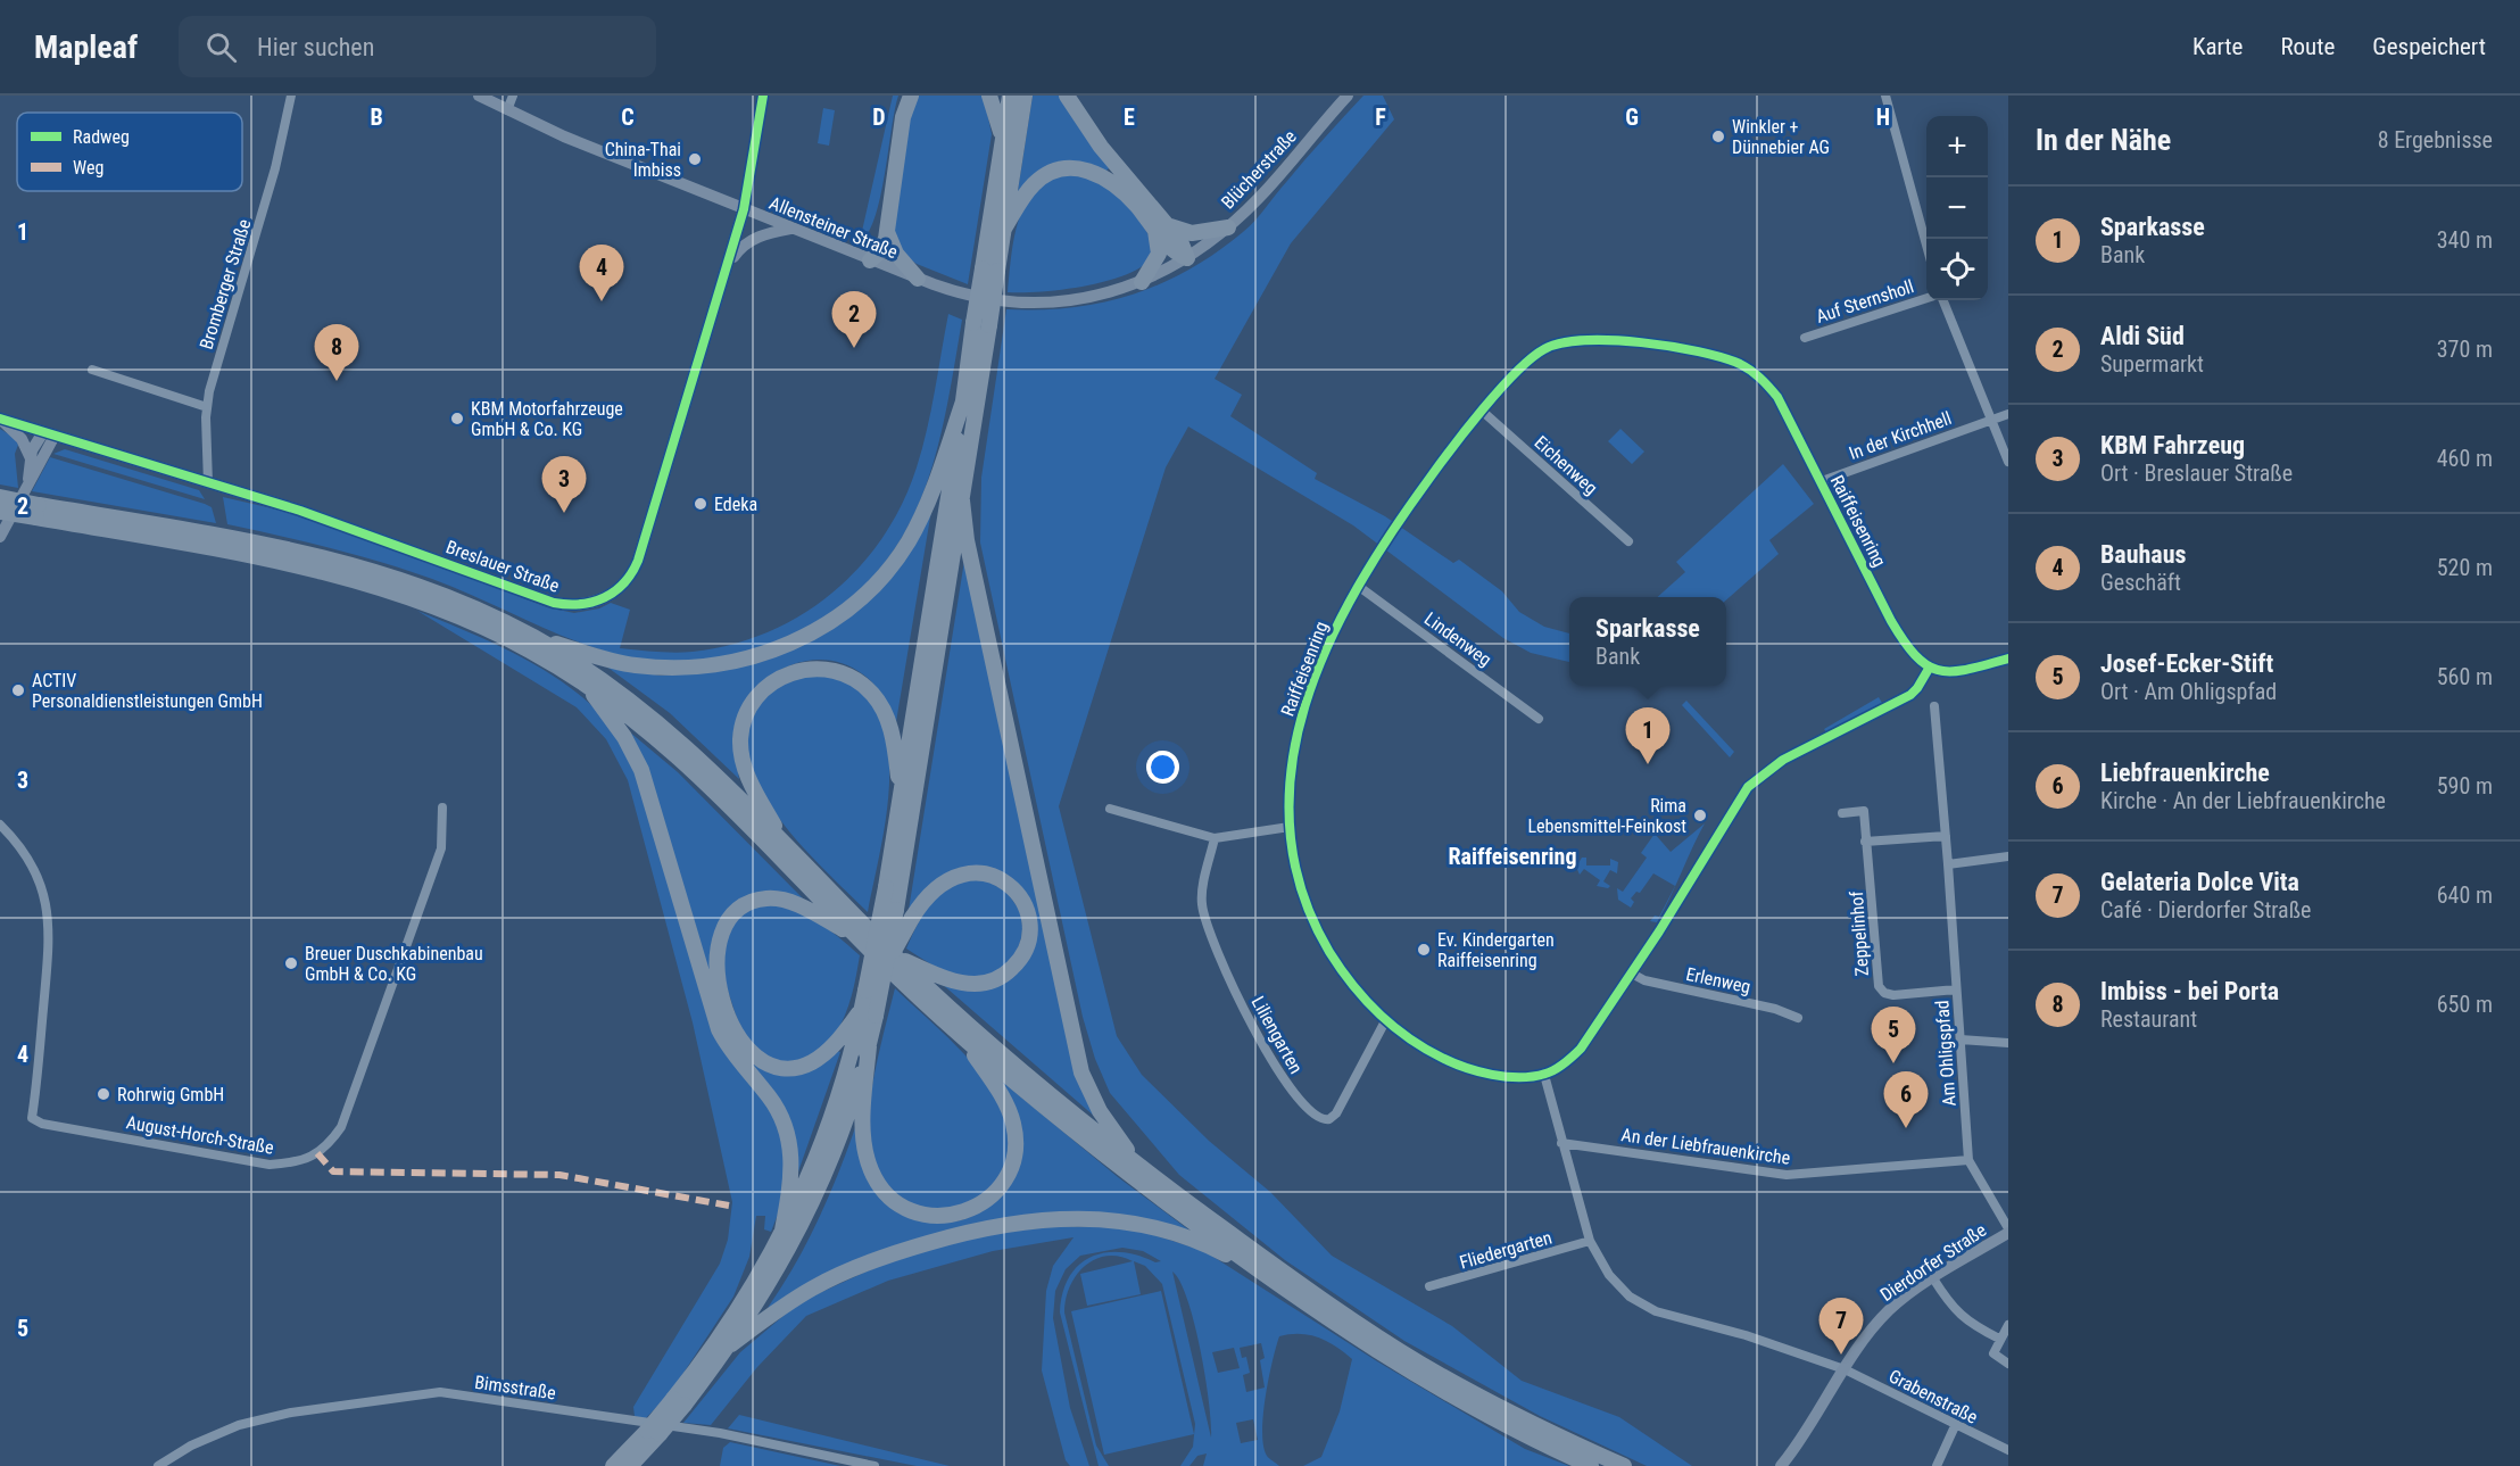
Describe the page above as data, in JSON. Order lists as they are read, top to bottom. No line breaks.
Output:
{"streets":{"street":["Blücherstraße","Allensteiner Straße","Bromberger Straße","Auf Sternsholl","In der Kirchhell","Eichenweg","Raiffeisenring","Breslauer Straße","Lindenweg","Zeppelinhof","Erlenweg","Liliengarten","Am Ohligspfad","August-Horch-Straße","An der Liebfrauenkirche","Fliedergarten","Dierdorfer Straße","Bimsstraße","Grabenstraße"]},"crossings":[["Blücherstraße","Allensteiner Straße"],["Allensteiner Straße","Breslauer Straße"],["Bromberger Straße","Breslauer Straße"],["In der Kirchhell","Raiffeisenring"],["Eichenweg","Raiffeisenring"],["Raiffeisenring","Lindenweg"],["Raiffeisenring","Liliengarten"],["Raiffeisenring","Grabenstraße"],["Zeppelinhof","Am Ohligspfad"],["Am Ohligspfad","An der Liebfrauenkirche"],["Am Ohligspfad","Dierdorfer Straße"],["An der Liebfrauenkirche","Grabenstraße"],["Fliedergarten","Grabenstraße"],["Dierdorfer Straße","Grabenstraße"]],"districts":["Raiffeisenring"],"places":["Winkler + Dünnebier AG","China-Thai Imbiss","KBM Motorfahrzeuge GmbH & Co. KG","Edeka","ACTIV Personaldienstleistungen GmbH","Rima Lebensmittel-Feinkost","Ev. Kindergarten Raiffeisenring","Breuer Duschkabinenbau GmbH & Co. KG","Rohrwig GmbH"],"legend":["Radweg","Weg"],"page":{"header":"Mapleaf","search":"Hier suchen","nav":["Karte","Route","Gespeichert"],"heading":["In der Nähe","8 Ergebnisse"],"map_buttons":["+","−"],"list":[{"mark":"1","name":"Sparkasse","note":"Bank","value":"340 m"},{"mark":"2","name":"Aldi Süd","note":"Supermarkt","value":"370 m"},{"mark":"3","name":"KBM Fahrzeug","note":"Ort · Breslauer Straße","value":"460 m"},{"mark":"4","name":"Bauhaus","note":"Geschäft","value":"520 m"},{"mark":"5","name":"Josef-Ecker-Stift","note":"Ort · Am Ohligspfad","value":"560 m"},{"mark":"6","name":"Liebfrauenkirche","note":"Kirche · An der Liebfrauenkirche","value":"590 m"},{"mark":"7","name":"Gelateria Dolce Vita","note":"Café · Dierdorfer Straße","value":"640 m"},{"mark":"8","name":"Imbiss - bei Porta","note":"Restaurant","value":"650 m"}],"pins":["4","2","8","3","1","5","6","7"],"popup":["Sparkasse","Bank"]},"grid":{"columns":["B","C","D","E","F","G","H"],"rows":["1","2","3","4","5"]}}
